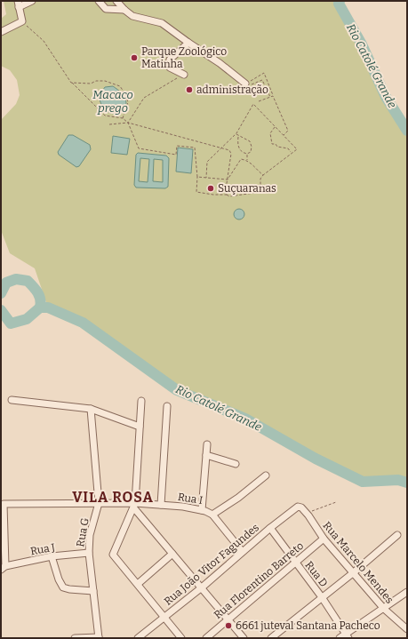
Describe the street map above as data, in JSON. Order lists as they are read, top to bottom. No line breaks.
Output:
{"streets":{"street":["Rua I","Rua G","Rua J","Rua Marcelo Mendes","Rua João Vitor Fagundes","Rua D","Rua Florentino Barreto"]},"crossings":[["Rua I","Rua G"],["Rua I","Rua J"],["Rua G","Rua J"],["Rua Marcelo Mendes","Rua João Vitor Fagundes"],["Rua Marcelo Mendes","Rua Florentino Barreto"],["Rua João Vitor Fagundes","Rua D"],["Rua D","Rua Florentino Barreto"]],"districts":["VILA ROSA"],"water":["Rio Catolé Grande","Macaco prego"],"places":["Parque Zoológico Matinha","administração","Suçuaranas","6661 juteval Santana Pacheco"]}
